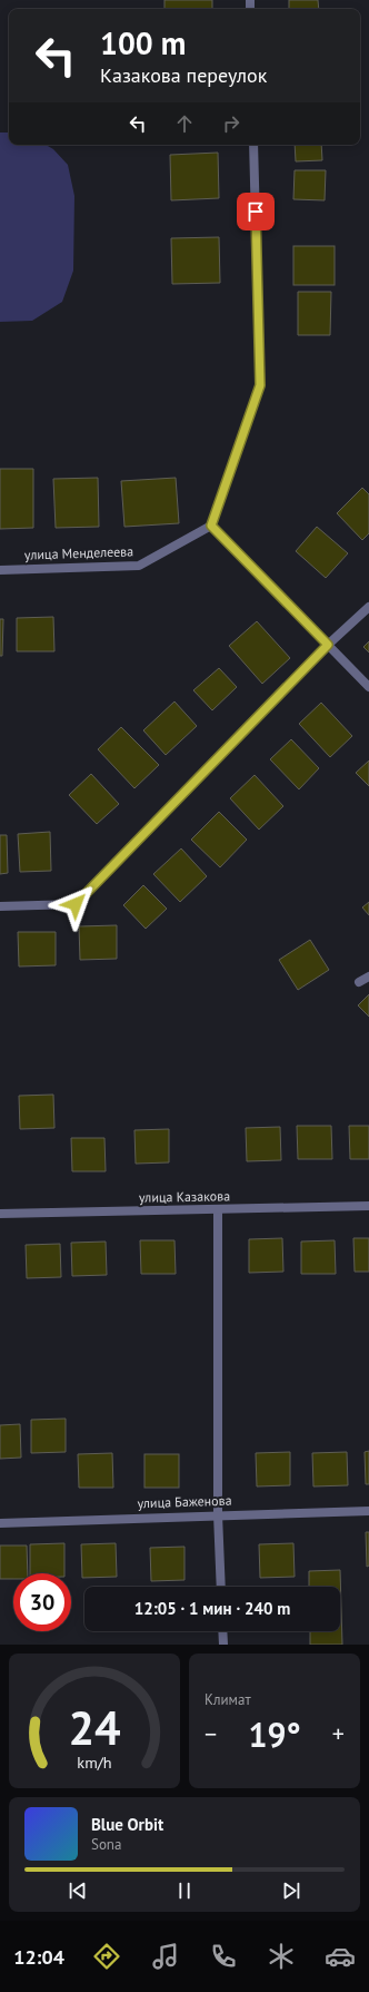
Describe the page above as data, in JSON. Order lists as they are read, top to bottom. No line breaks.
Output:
{"streets":{"street":["улица Менделеева","улица Казакова","улица Баженова"]},"page":{"turn":["100 m","Казакова переулок"],"limit":"30","trip":"12:05 · 1 мин · 240 m","tile":"Климат","heat":["−","19°","+"],"song":["Blue Orbit","Sona"],"tabs":"12:04","gauge":["24","km/h"]}}
